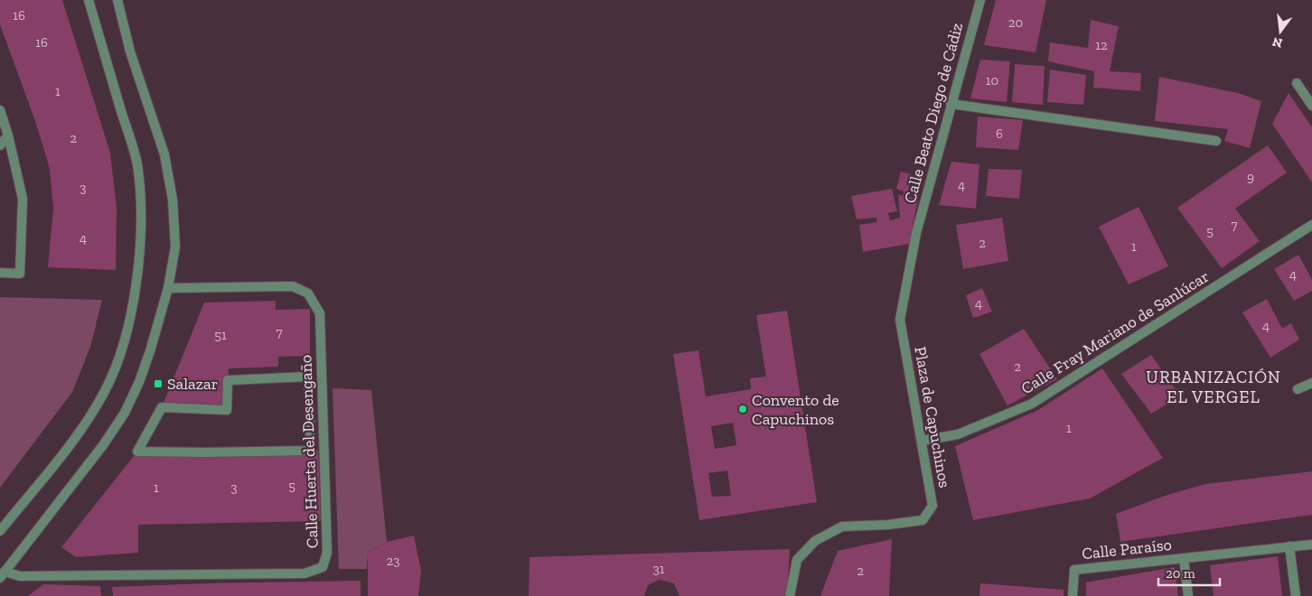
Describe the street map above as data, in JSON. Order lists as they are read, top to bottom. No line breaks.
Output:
{"streets":{"street":["Calle Beato Diego de Cádiz","Calle Fray Mariano de Sanlúcar","Plaza de Capuchinos","Calle Huerta del Desengaño","Calle Paraíso"]},"crossings":[["Calle Beato Diego de Cádiz","Plaza de Capuchinos"],["Calle Fray Mariano de Sanlúcar","Plaza de Capuchinos"]],"districts":["URBANIZACIÓN EL VERGEL"],"places":{"transit":["Salazar"],"other":["Convento de Capuchinos"]},"house_numbers":["16","20","16","12","10","1","6","2","9","4","3","7","5","4","2","1","4","4","4","7","51","2","1","5","1","3","23","31","2"],"scale_bar":"20 m","north":"bottom"}
